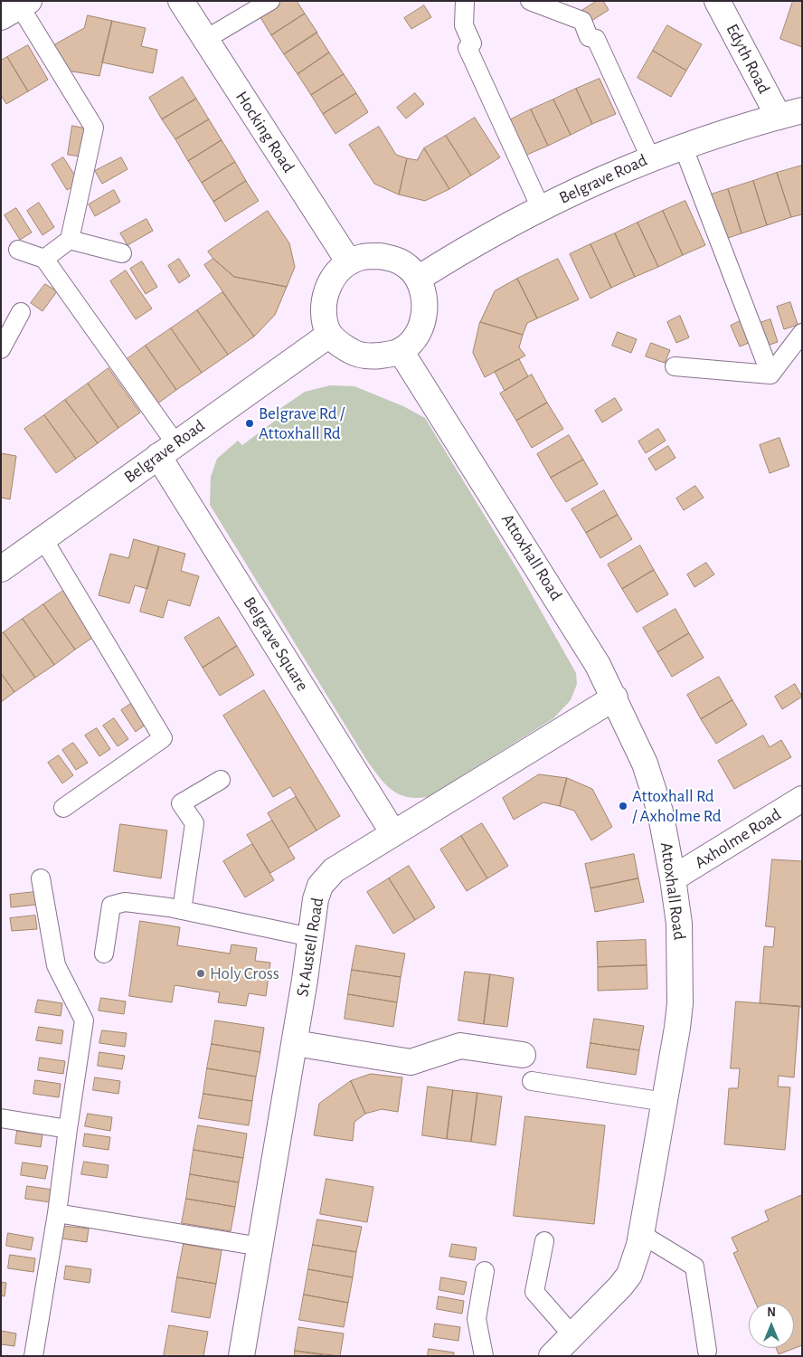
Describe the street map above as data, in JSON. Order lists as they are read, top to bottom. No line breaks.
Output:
{"streets":{"street":["Edyth Road","Hocking Road","Belgrave Road","Attoxhall Road","Belgrave Square","Axholme Road","St Austell Road"]},"crossings":[["Edyth Road","Belgrave Road"],["Hocking Road","Belgrave Road"],["Hocking Road","Attoxhall Road"],["Belgrave Road","Attoxhall Road"],["Belgrave Road","Belgrave Square"],["Attoxhall Road","Axholme Road"],["Attoxhall Road","St Austell Road"],["Belgrave Square","St Austell Road"]],"places":["Belgrave Rd / Attoxhall Rd","Attoxhall Rd / Axholme Rd","Holy Cross"],"north":"top"}
